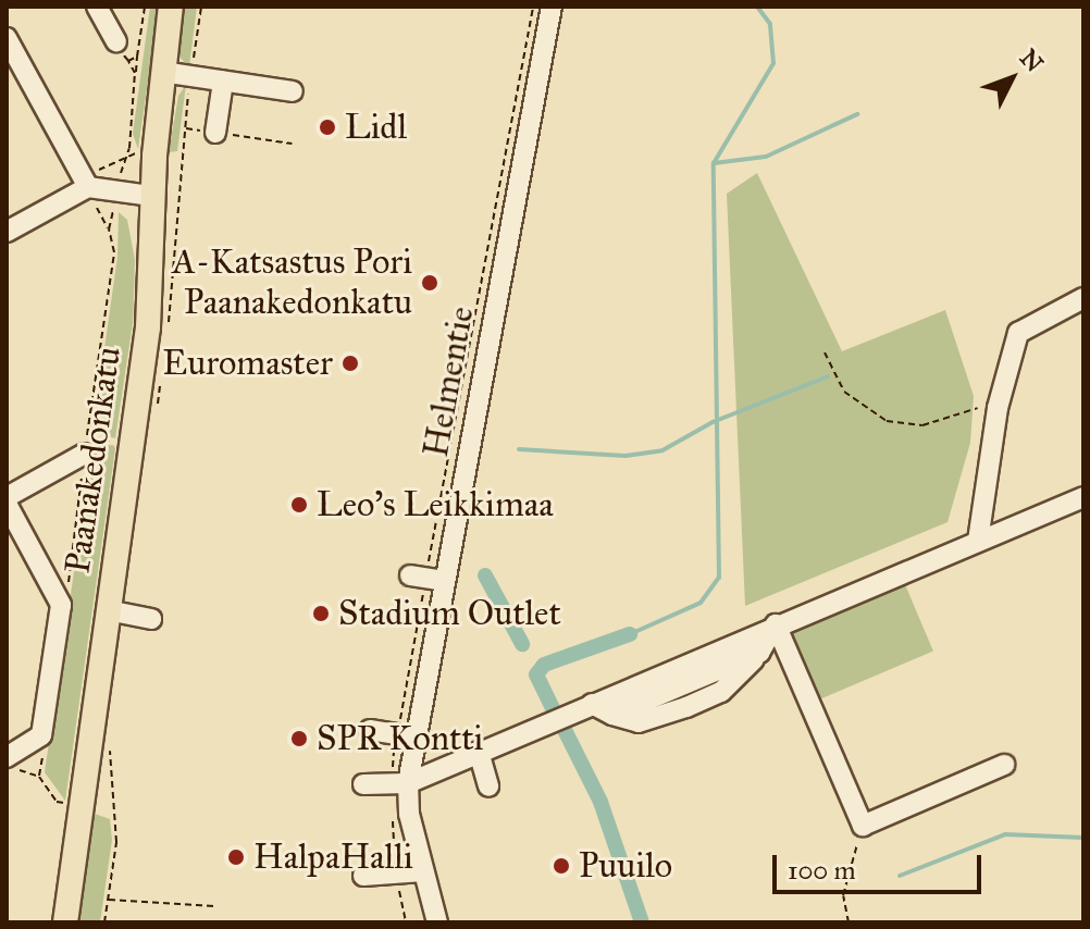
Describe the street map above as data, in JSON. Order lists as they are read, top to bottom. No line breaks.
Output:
{"streets":{"main road":["Paanakedonkatu"],"street":["Helmentie"]},"places":["Lidl","A-Katsastus Pori Paanakedonkatu","Euromaster","Leo's Leikkimaa","Stadium Outlet","SPR Kontti","HalpaHalli","Puuilo"],"scale_bar":"100 m","north":"top right"}
